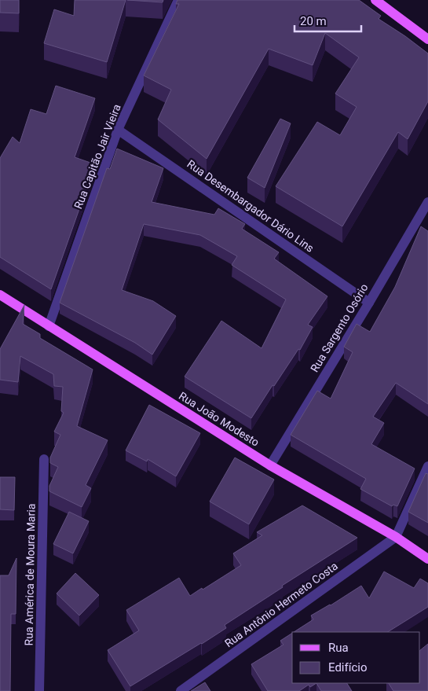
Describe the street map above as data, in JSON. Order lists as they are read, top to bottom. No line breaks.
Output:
{"streets":{"main road":["Rua João Modesto"],"street":["Rua Capitão Jair Vieira","Rua Desembargador Dário Lins","Rua Sargento Osório","Rua América de Moura Maria","Rua Antônio Hermeto Costa"]},"crossings":[["Rua Capitão Jair Vieira","Rua Desembargador Dário Lins"],["Rua Capitão Jair Vieira","Rua João Modesto"],["Rua Desembargador Dário Lins","Rua Sargento Osório"],["Rua Sargento Osório","Rua João Modesto"],["Rua João Modesto","Rua Antônio Hermeto Costa"]],"legend":["Rua","Edifício"],"scale_bar":"20 m"}
